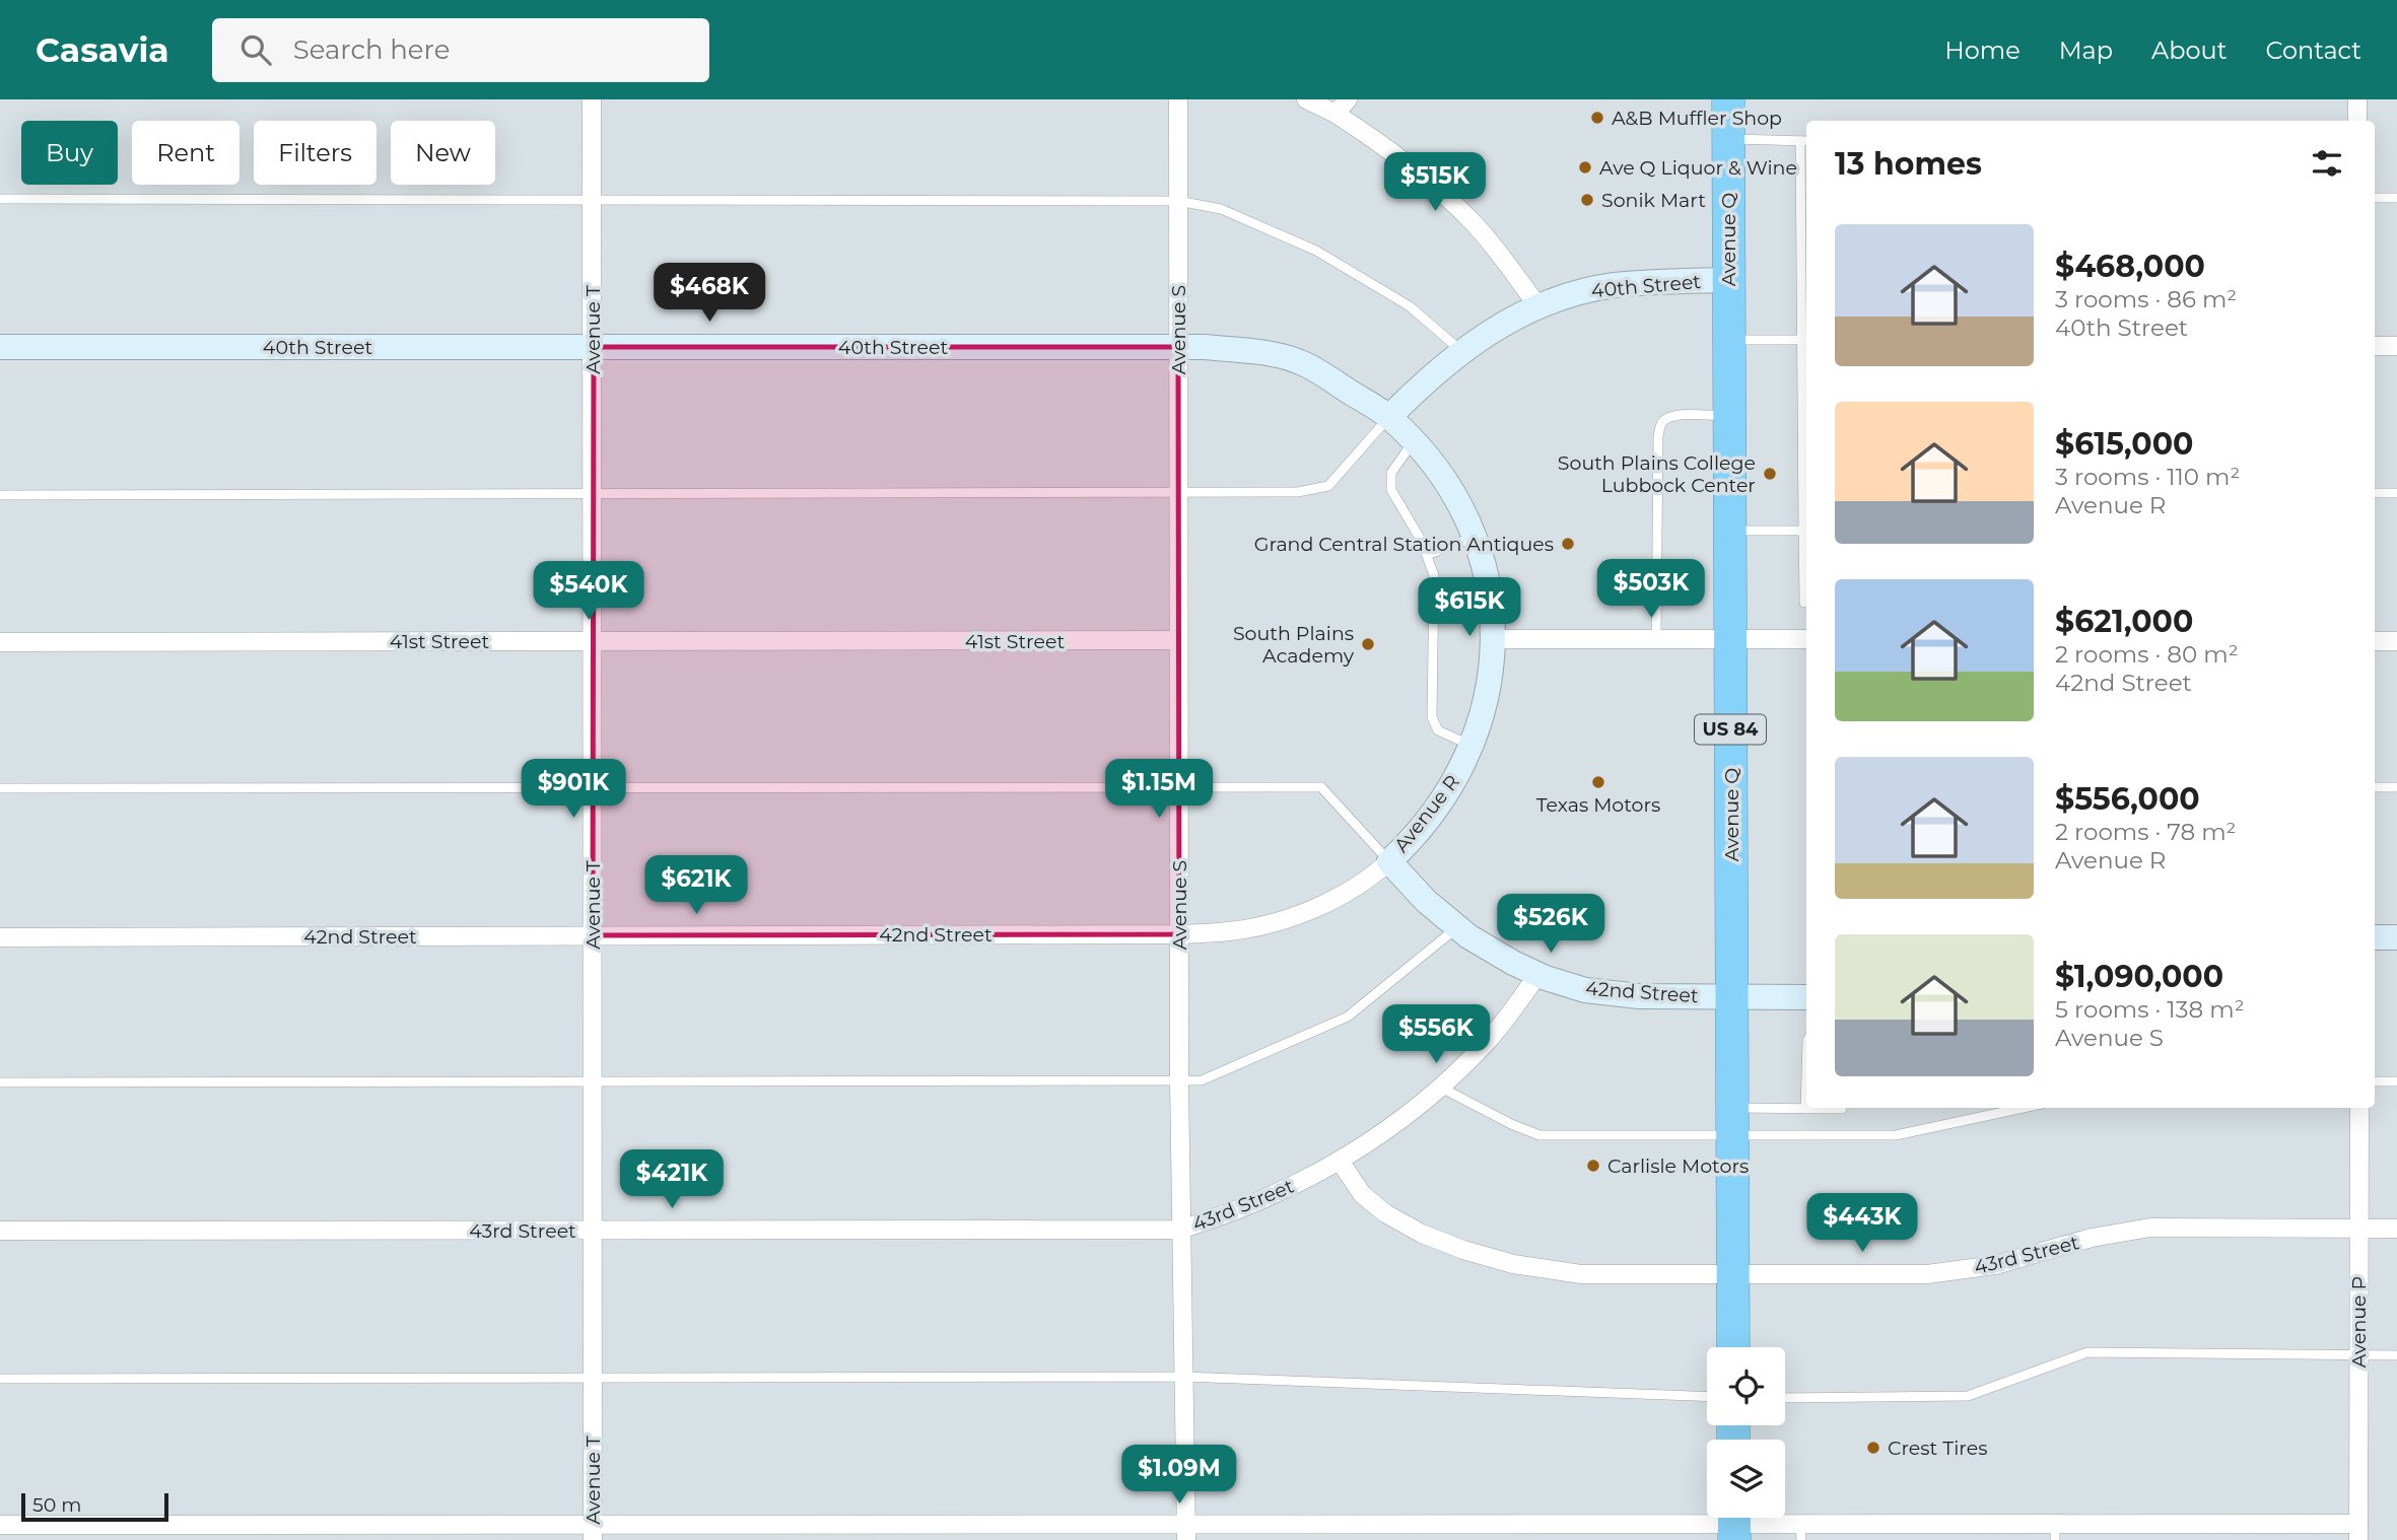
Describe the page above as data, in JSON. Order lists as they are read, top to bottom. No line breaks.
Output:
{"streets":{"highway":["Avenue Q","US 84"],"street":["40th Street","Avenue T","Avenue S","41st Street","Avenue R","42nd Street","43rd Street","Avenue P"]},"crossings":[["Avenue Q","40th Street"],["Avenue Q","42nd Street"],["Avenue Q","43rd Street"],["40th Street","Avenue T"],["40th Street","Avenue S"],["40th Street","Avenue R"],["Avenue T","41st Street"],["Avenue T","42nd Street"],["Avenue T","43rd Street"],["Avenue S","41st Street"],["Avenue S","42nd Street"],["Avenue S","43rd Street"],["Avenue R","42nd Street"],["43rd Street","Avenue P"]],"places":["A&B Muffler Shop","Ave Q Liquor & Wine","Sonik Mart","South Plains College Lubbock Center","Grand Central Station Antiques","South Plains Academy","Texas Motors","Carlisle Motors","Crest Tires"],"scale_bar":"50 m","page":{"header":"Casavia","search":"Search here","nav":["Home","Map","About","Contact"],"chip":["Buy","Rent","Filters","New"],"heading":"13 homes","price":["$515K","$468K","$503K","$540K","$615K","$901K","$1.15M","$621K","$526K","$556K","$421K","$443K","$1.09M"],"list":[{"name":"$468,000","note":"3 rooms · 86 m² · 40th Street"},{"name":"$615,000","note":"3 rooms · 110 m² · Avenue R"},{"name":"$621,000","note":"2 rooms · 80 m² · 42nd Street"},{"name":"$556,000","note":"2 rooms · 78 m² · Avenue R"},{"name":"$1,090,000","note":"5 rooms · 138 m² · Avenue S"}],"scale":"50 m"}}
